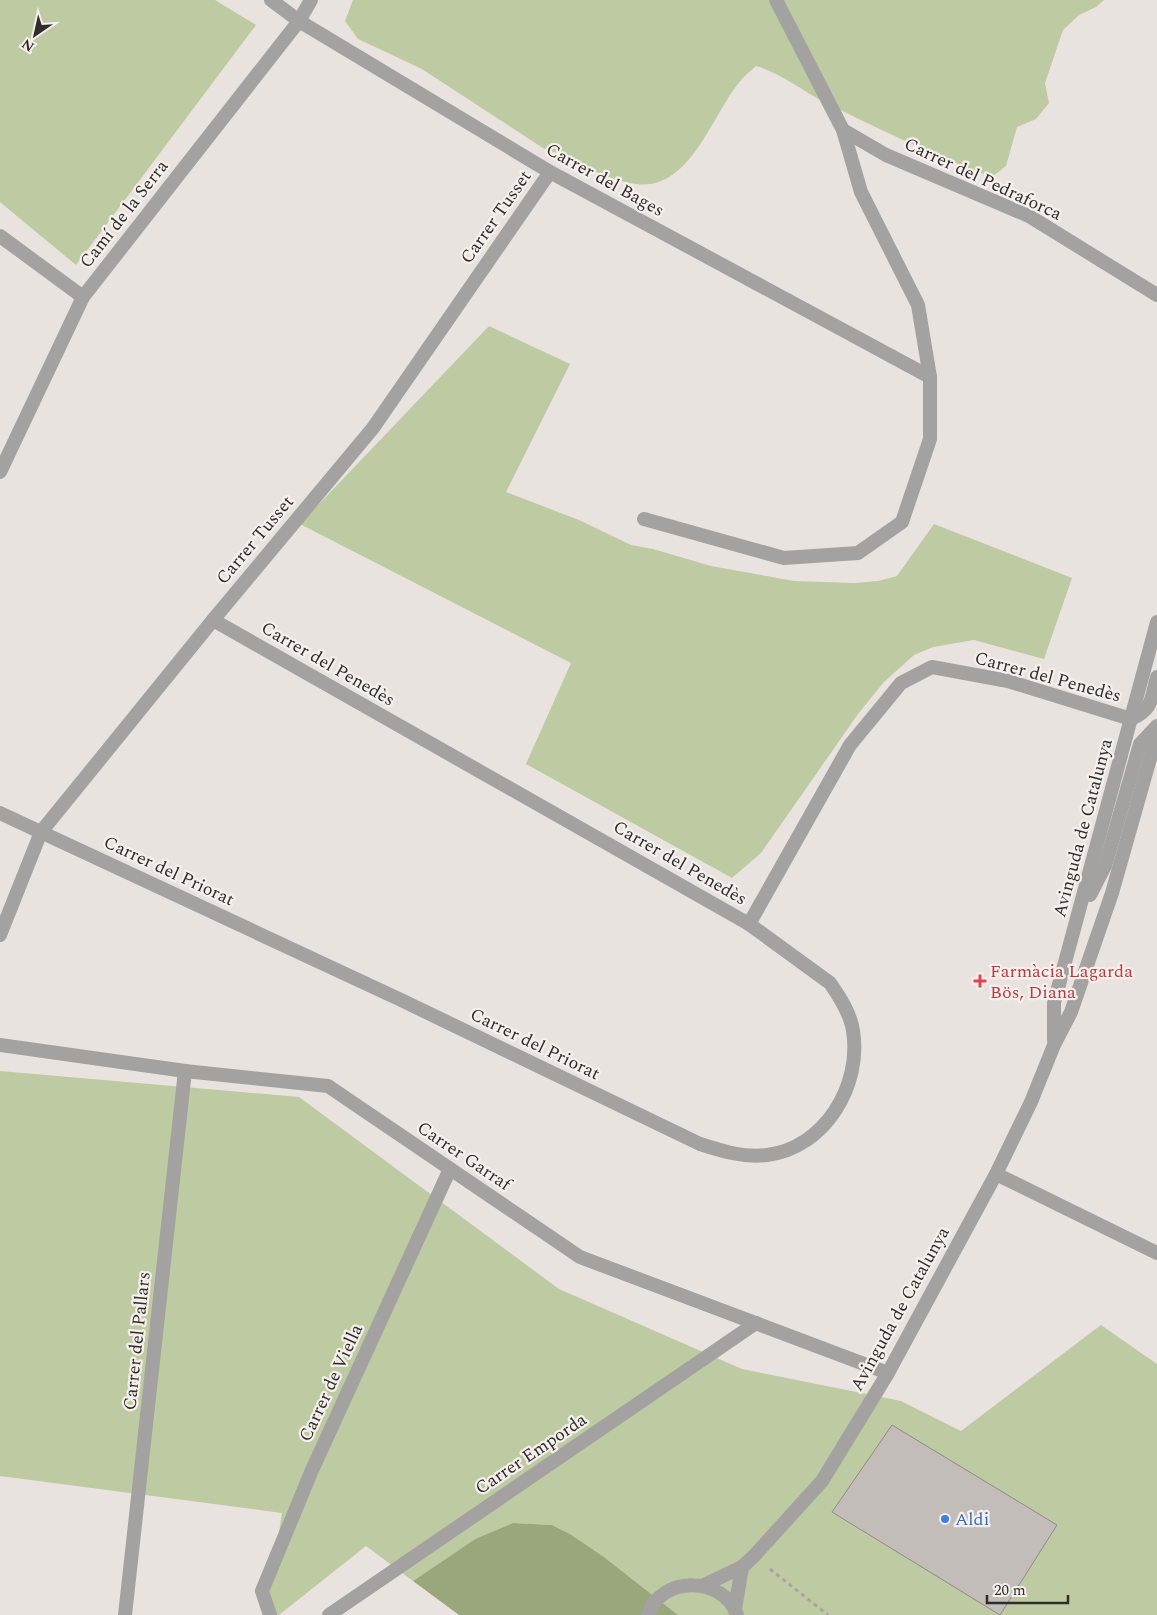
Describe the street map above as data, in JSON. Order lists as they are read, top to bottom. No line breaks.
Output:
{"streets":{"street":["Carrer del Pedraforca","Carrer del Bages","Camí de la Serra","Carrer Tusset","Carrer del Penedès","Avinguda de Catalunya","Carrer del Priorat","Carrer Garraf","Carrer del Pallars","Carrer de Viella","Carrer Emporda"]},"crossings":[["Carrer del Bages","Camí de la Serra"],["Carrer del Bages","Carrer Tusset"],["Carrer Tusset","Carrer del Penedès"],["Carrer Tusset","Carrer del Priorat"],["Carrer del Penedès","Avinguda de Catalunya"],["Carrer del Penedès","Carrer del Priorat"],["Avinguda de Catalunya","Carrer Garraf"],["Carrer Garraf","Carrer del Pallars"],["Carrer Garraf","Carrer de Viella"],["Carrer Garraf","Carrer Emporda"]],"places":{"health":["Farmàcia Lagarda Bös, Diana"],"other":["Aldi"]},"scale_bar":"20 m","north":"bottom left"}
